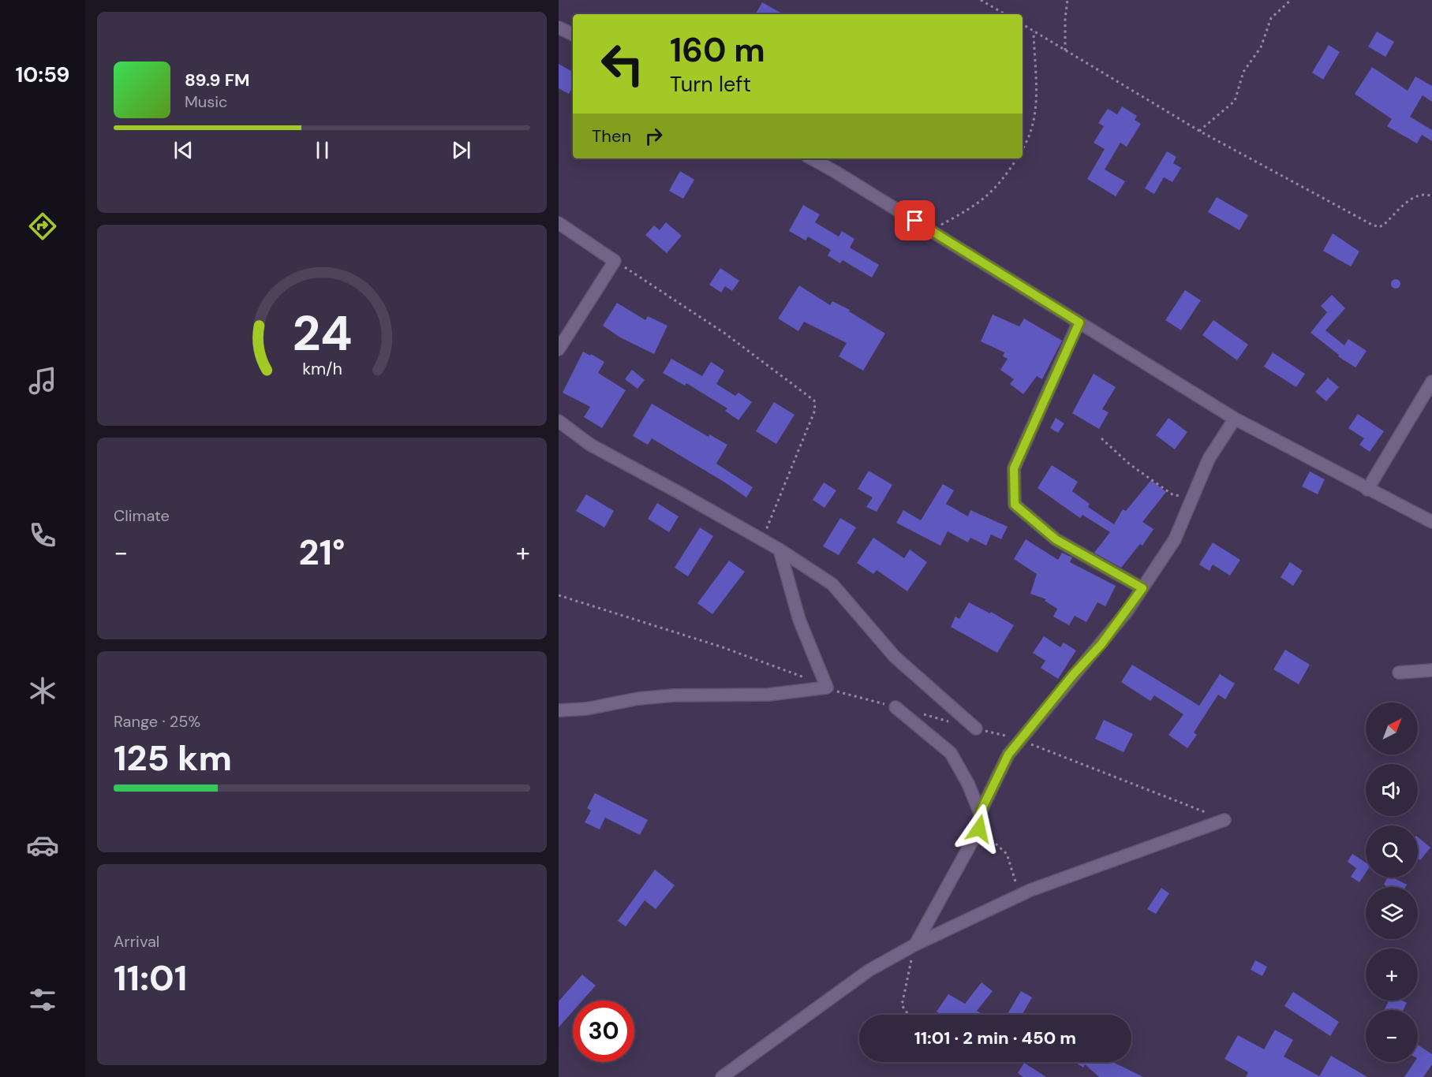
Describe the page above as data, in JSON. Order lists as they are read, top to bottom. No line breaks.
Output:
{"north":"top right","page":{"tabs":"10:59","turn":["160 m","Turn left"],"song":["89.9 FM","Music"],"then":"Then","tile":["Climate",["Range · 25%","125 km"],["Arrival","11:01"]],"heat":["−","21°","+"],"map_buttons":["+","−"],"limit":"30","trip":"11:01 · 2 min · 450 m","gauge":["24","km/h"]}}
